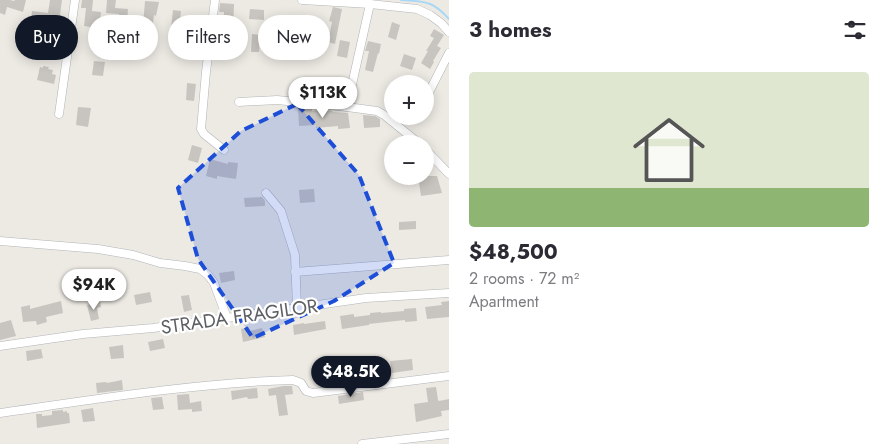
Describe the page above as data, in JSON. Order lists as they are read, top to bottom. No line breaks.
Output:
{"streets":{"street":["STRADA FRAGILOR"]},"page":{"heading":"3 homes","chip":["Buy","Rent","Filters","New"],"list":[{"name":"$48,500","note":"2 rooms · 72 m² · Apartment"}],"map_buttons":["+","−"],"price":["$113K","$94K","$48.5K"]}}
